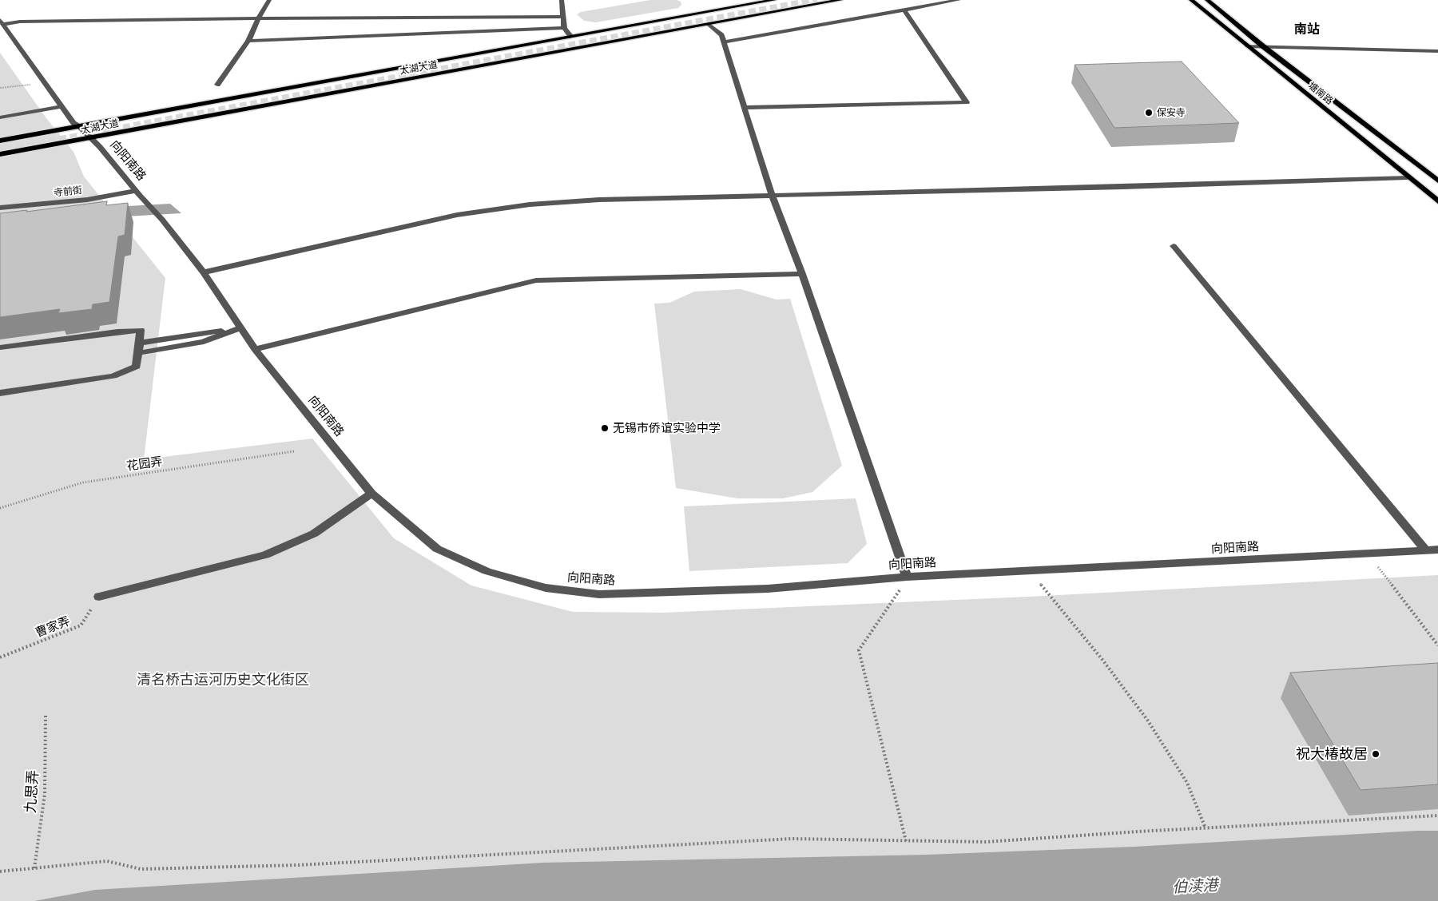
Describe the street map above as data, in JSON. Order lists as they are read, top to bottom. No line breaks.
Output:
{"streets":{"main road":["太湖大道","塘南路"],"street":["向阳南路","寺前街"],"path":["花园弄","曹家弄","九思弄"]},"crossings":[["太湖大道","向阳南路"],["向阳南路","寺前街"]],"districts":["南站"],"water":["伯渎港"],"parks":["清名桥古运河历史文化街区"],"places":["保安寺","无锡市侨谊实验中学","祝大椿故居"]}
